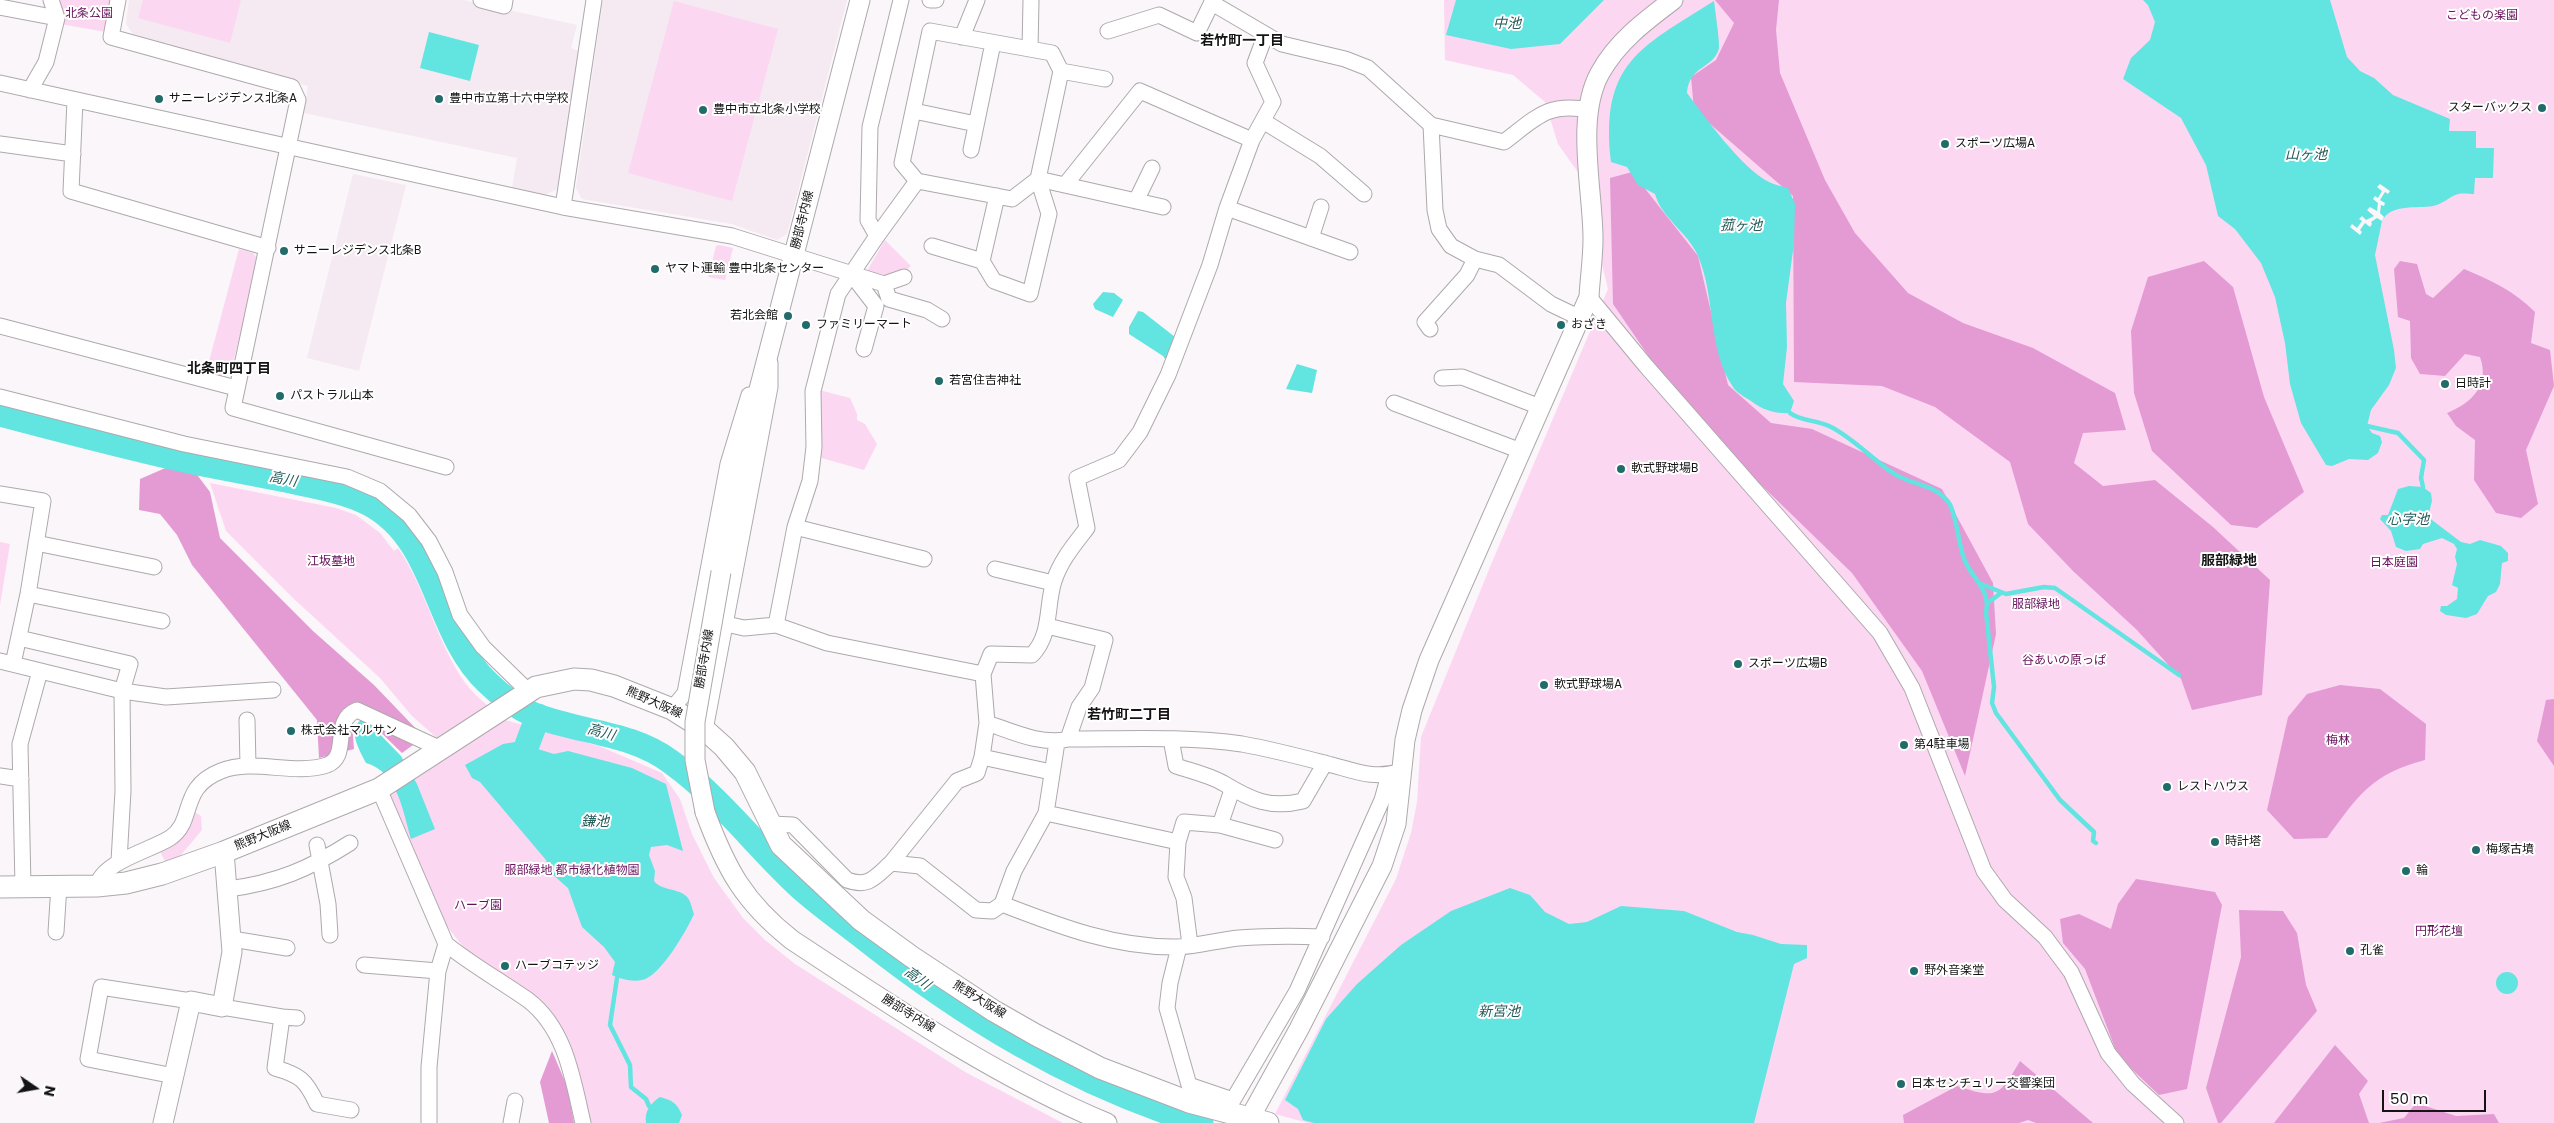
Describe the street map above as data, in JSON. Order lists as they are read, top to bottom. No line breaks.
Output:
{"streets":{"main road":["熊野大阪線"],"street":["勝部寺内線"]},"districts":["若竹町一丁目","北条町四丁目","服部緑地","若竹町二丁目"],"water":["中池","山ヶ池","菰ヶ池","高川","心字池","鎌池","新宮池"],"parks":["北条公園","こどもの楽園","江坂墓地","日本庭園","服部緑地","谷あいの原っぱ","梅林","服部緑地 都市緑化植物園","ハーブ園","円形花壇"],"places":["サニーレジデンス北条A","豊中市立第十六中学校","スターバックス","豊中市立北条小学校","スポーツ広場A","サニーレジデンス北条B","ヤマト運輸 豊中北条センター","若北会館","ファミリーマート","おざき","若宮住吉神社","日時計","パストラル山本","軟式野球場B","スポーツ広場B","軟式野球場A","株式会社マルサン","第4駐車場","レストハウス","時計塔","梅塚古墳","輪","孔雀","ハーブコテッジ","野外音楽堂","日本センチュリー交響楽団"],"scale_bar":"50 m","north":"right"}
